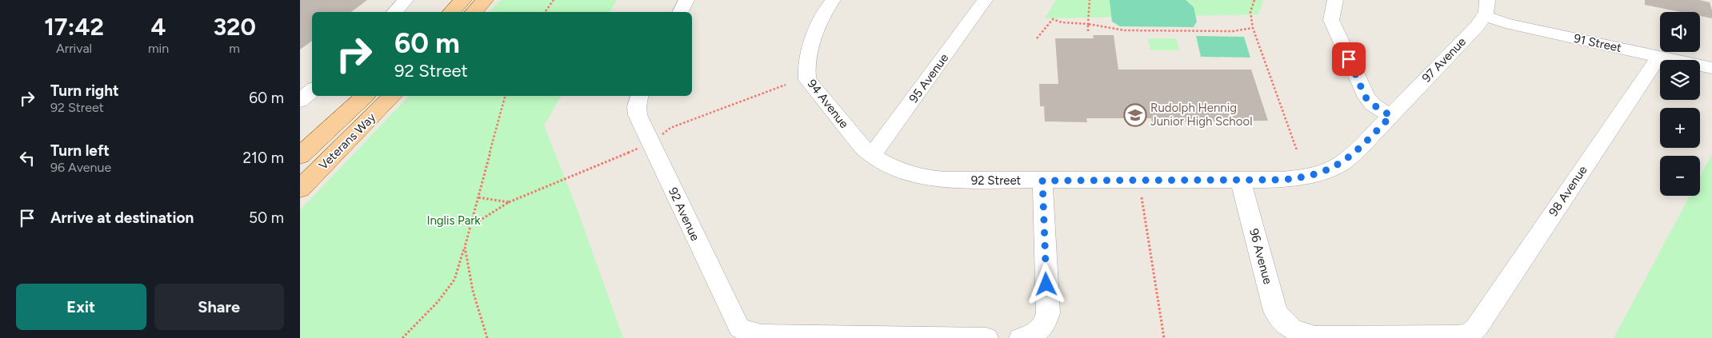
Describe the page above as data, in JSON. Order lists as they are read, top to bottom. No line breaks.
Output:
{"streets":{"main road":["Veterans Way"],"street":["91 Street","97 Avenue","95 Avenue","94 Avenue","92 Street","98 Avenue","92 Avenue","96 Avenue"]},"crossings":[["91 Street","97 Avenue"],["91 Street","98 Avenue"],["97 Avenue","92 Street"],["95 Avenue","94 Avenue"],["95 Avenue","92 Street"],["94 Avenue","92 Street"],["92 Street","96 Avenue"],["98 Avenue","96 Avenue"]],"parks":["Inglis Park"],"places":{"school or university":["Rudolph Hennig Junior High School"]},"page":{"eta":["17:42","Arrival","4","min","320","m"],"map_buttons":["+","−"],"turn":["60 m","92 Street"],"list":[{"name":"Turn right","note":"92 Street","value":"60 m"},{"name":"Turn left","note":"96 Avenue","value":"210 m"},{"name":"Arrive at destination","value":"50 m"}],"buttons":["Exit","Share"]}}
